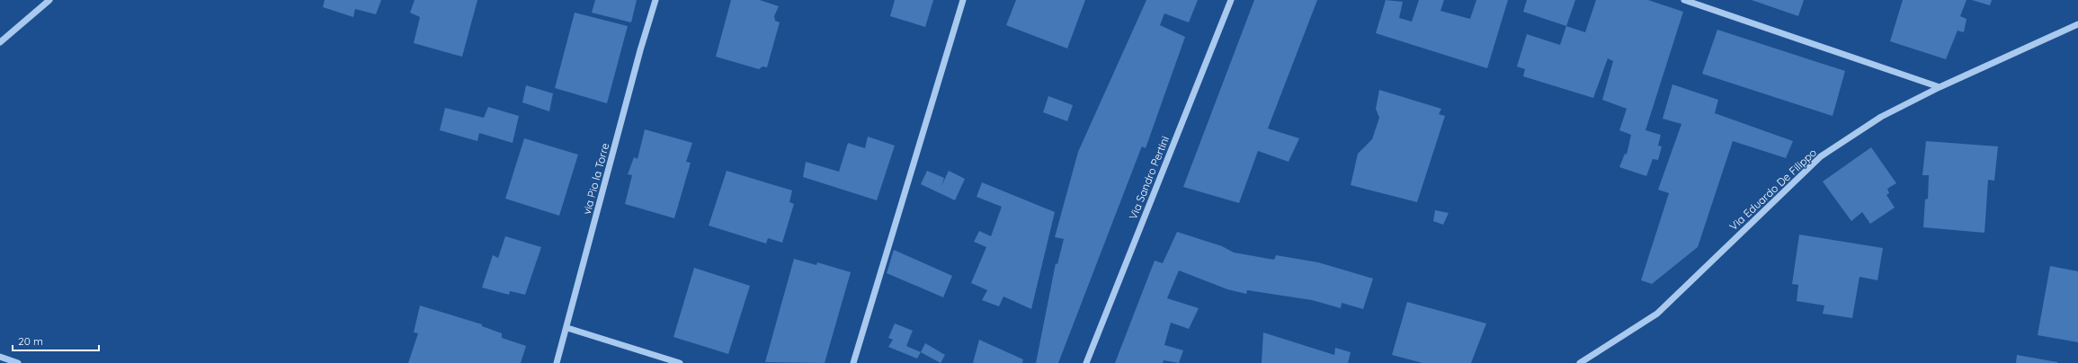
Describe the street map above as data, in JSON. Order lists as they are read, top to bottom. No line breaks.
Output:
{"streets":{"street":["Via Sandro Pertini","via Pio la Torre","Via Eduardo De Filippo"]},"scale_bar":"20 m"}
